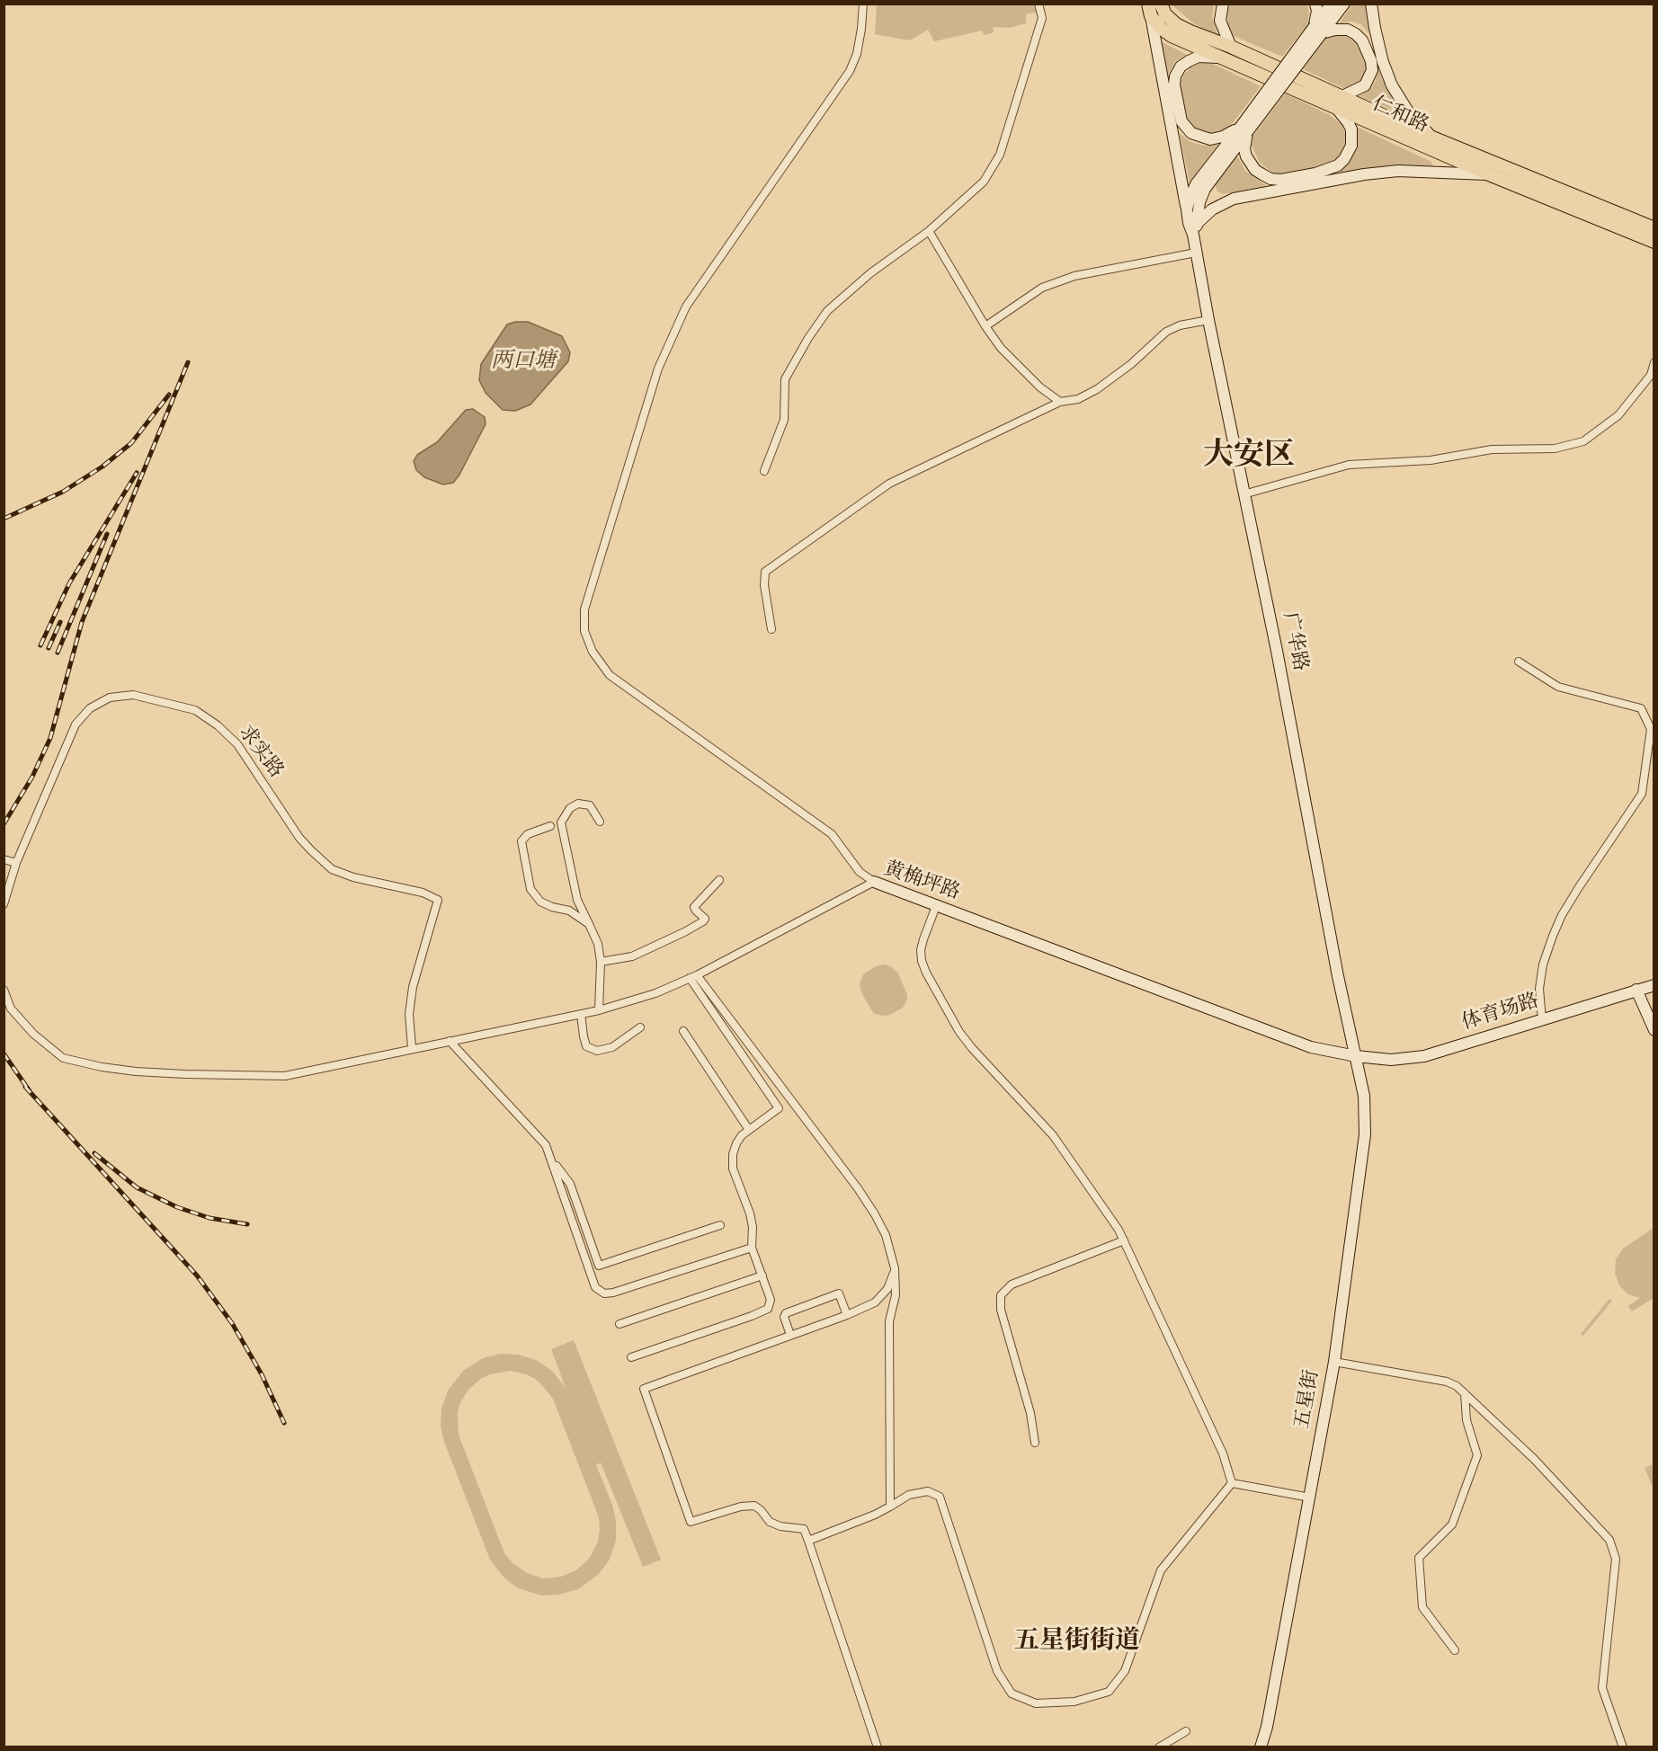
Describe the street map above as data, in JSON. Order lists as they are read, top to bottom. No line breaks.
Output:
{"streets":{"main road":["仁和路","广华路","黄桷坪路","体育场路","五星街"],"street":["求实路"]},"crossings":[["仁和路","广华路"],["广华路","黄桷坪路"],["广华路","体育场路"],["广华路","五星街"],["求实路","黄桷坪路"],["黄桷坪路","体育场路"],["黄桷坪路","五星街"],["体育场路","五星街"]],"districts":["大安区","五星街街道"],"water":["两口塘"]}
